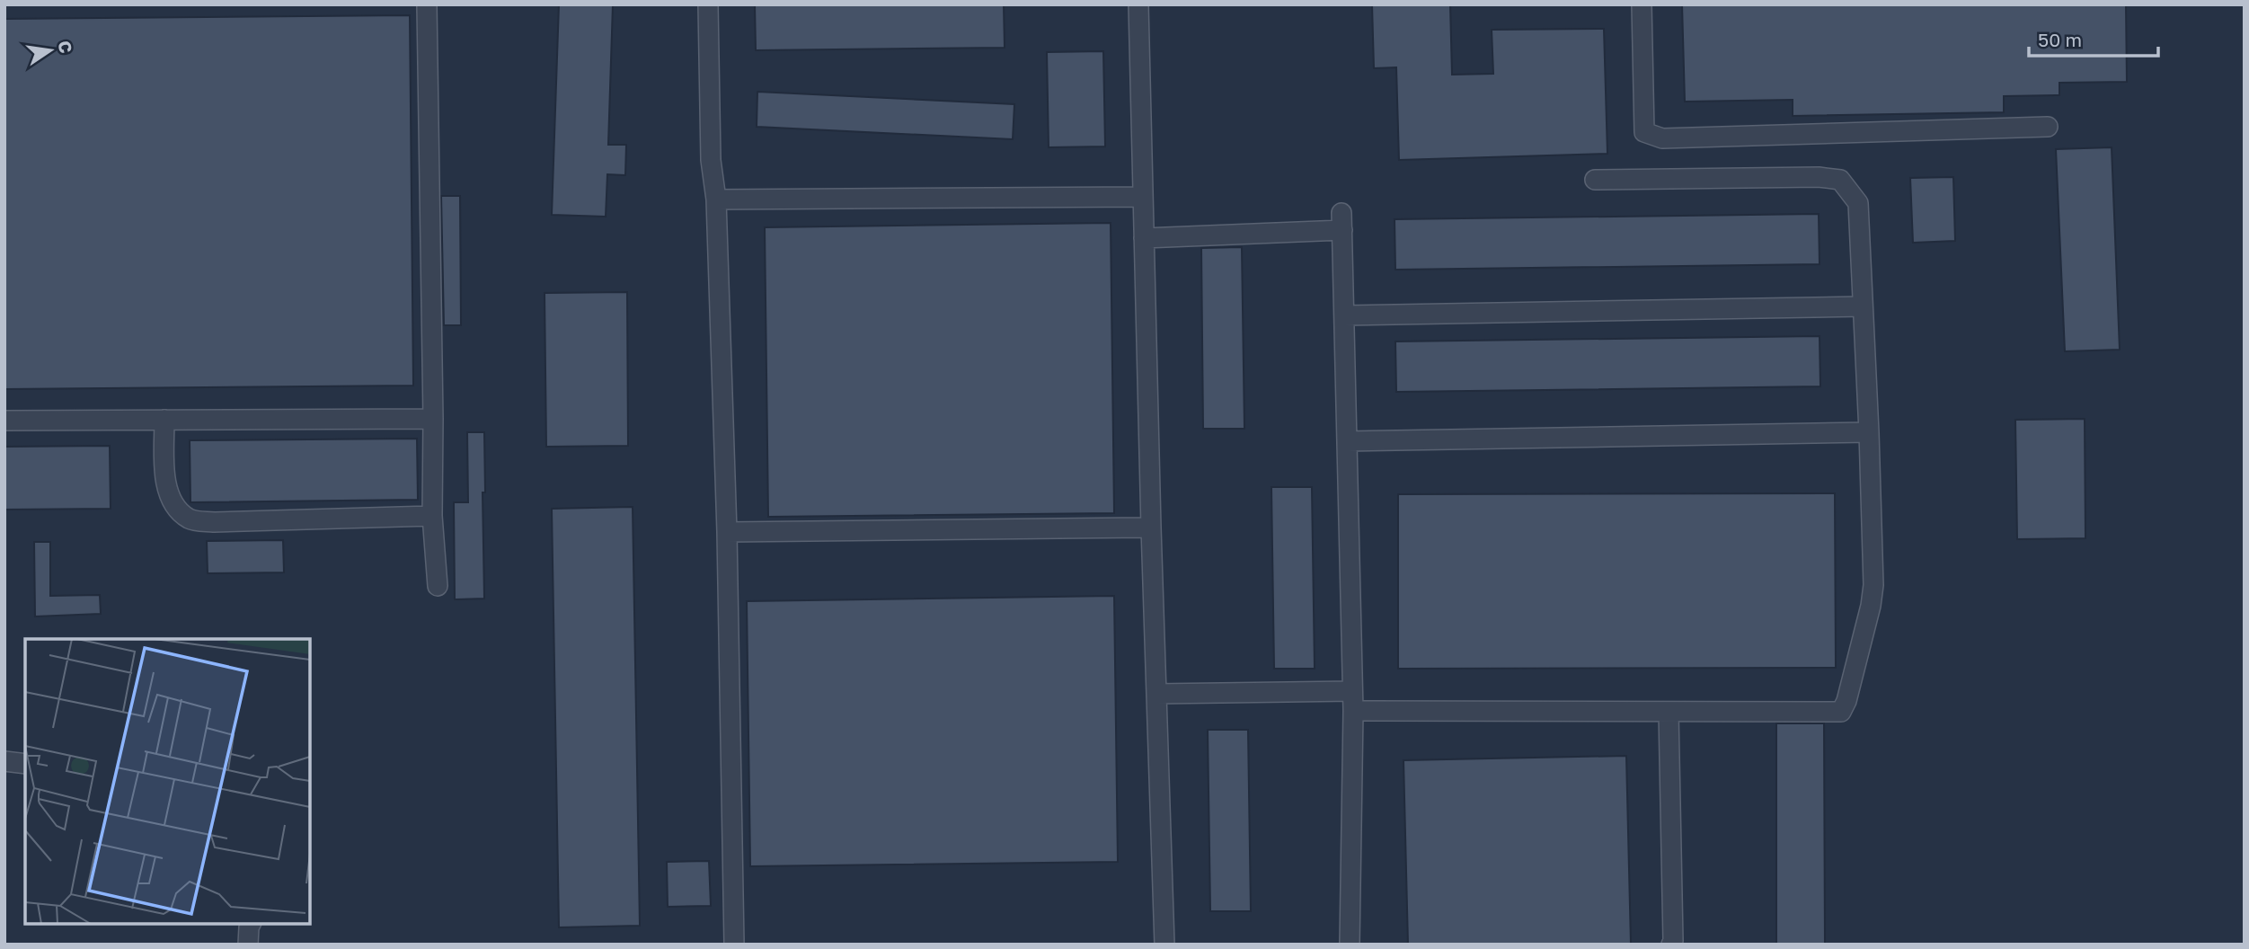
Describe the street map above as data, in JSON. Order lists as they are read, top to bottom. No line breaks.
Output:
{"scale_bar":"50 m","north":"right"}
